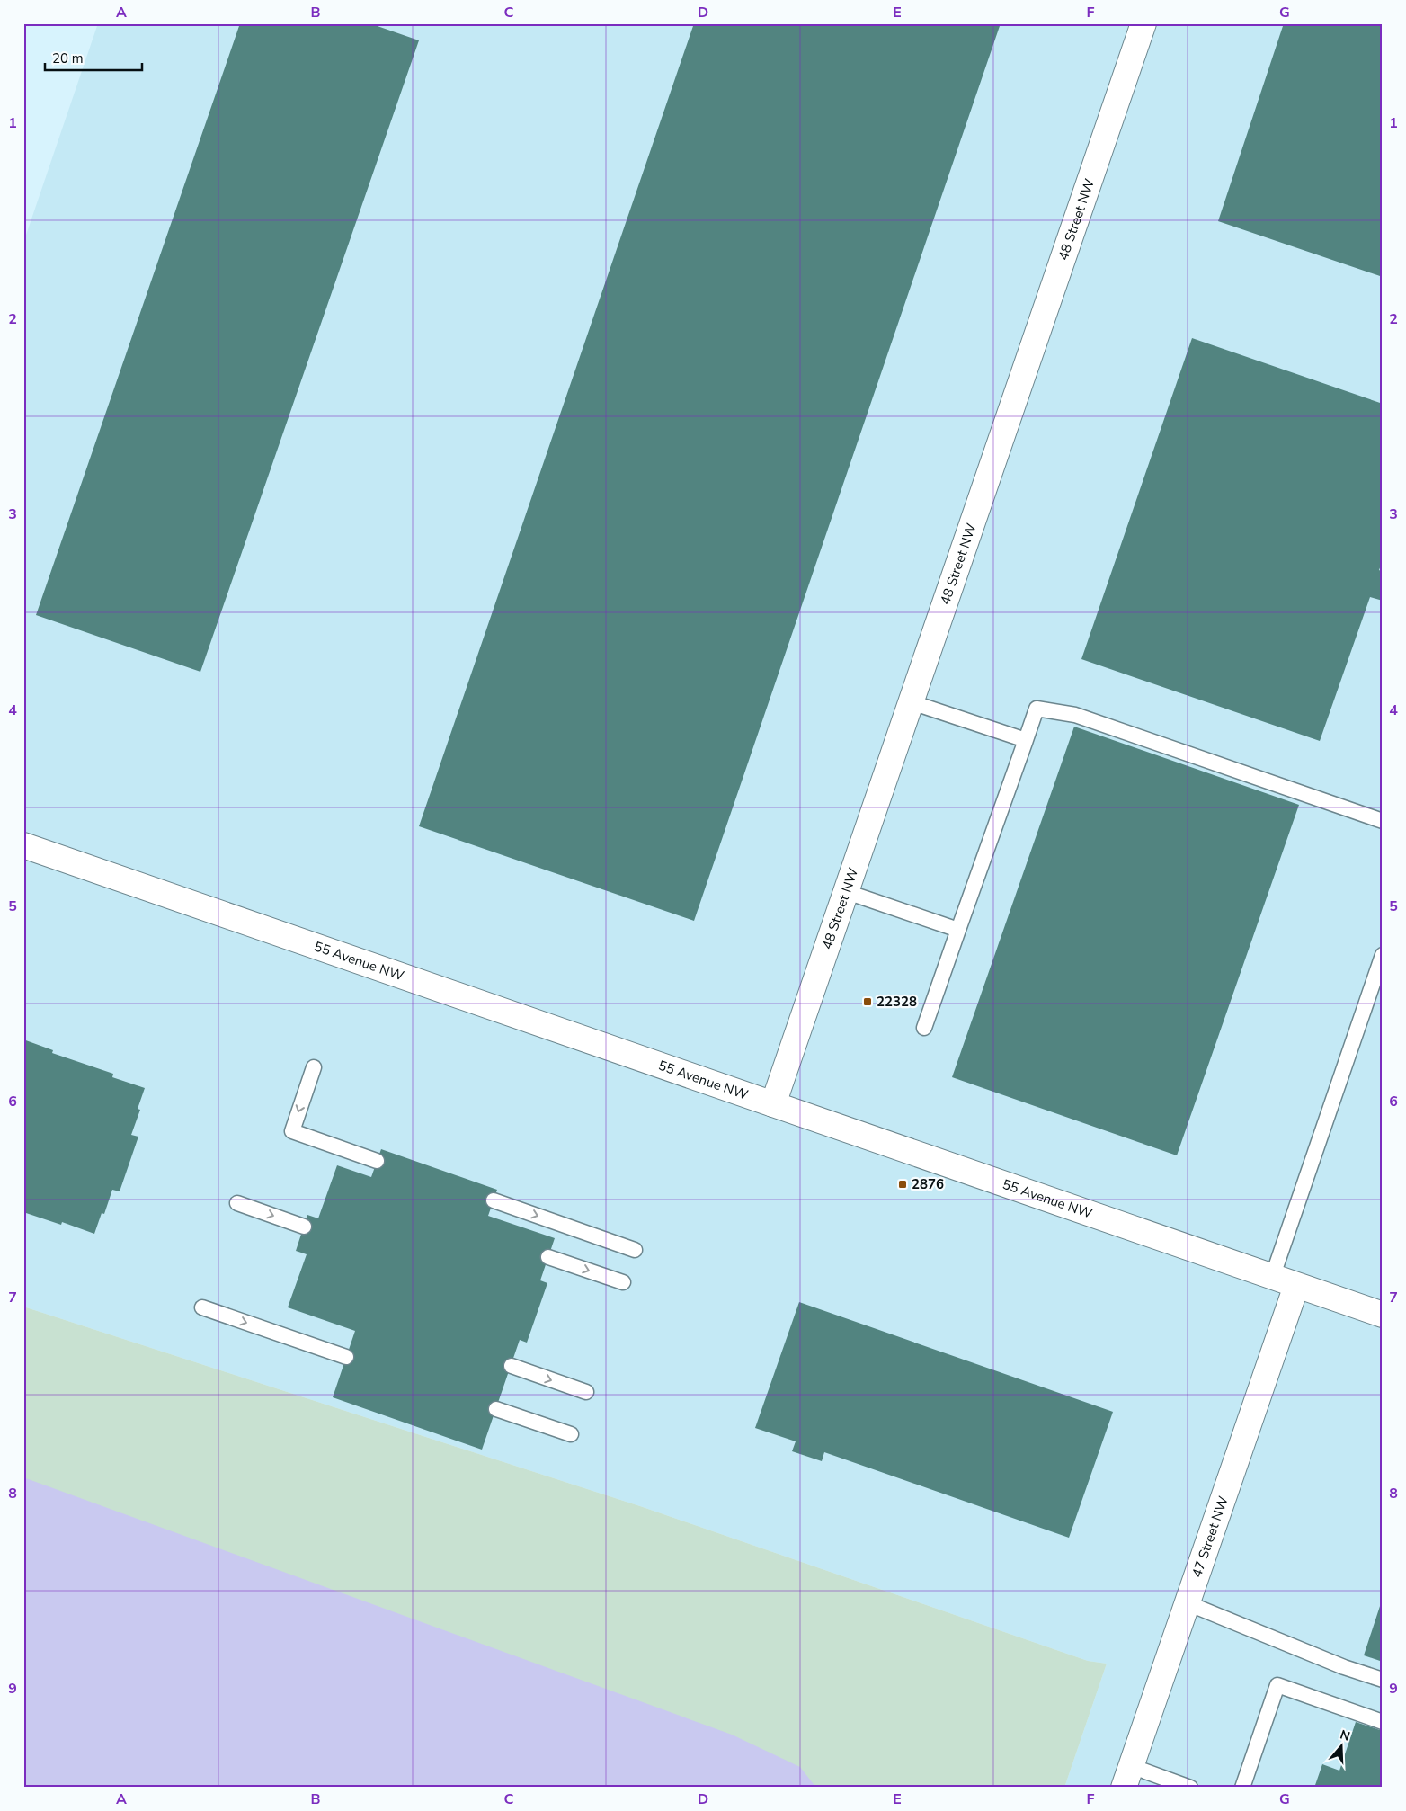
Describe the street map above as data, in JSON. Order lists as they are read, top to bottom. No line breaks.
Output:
{"streets":{"street":["48 Street NW","55 Avenue NW","47 Street NW"]},"crossings":[["48 Street NW","55 Avenue NW"],["55 Avenue NW","47 Street NW"]],"places":{"transit":["22328","2876"]},"scale_bar":"20 m","north":"top","grid":{"columns":["A","B","C","D","E","F","G"],"rows":["1","2","3","4","5","6","7","8","9"]}}
